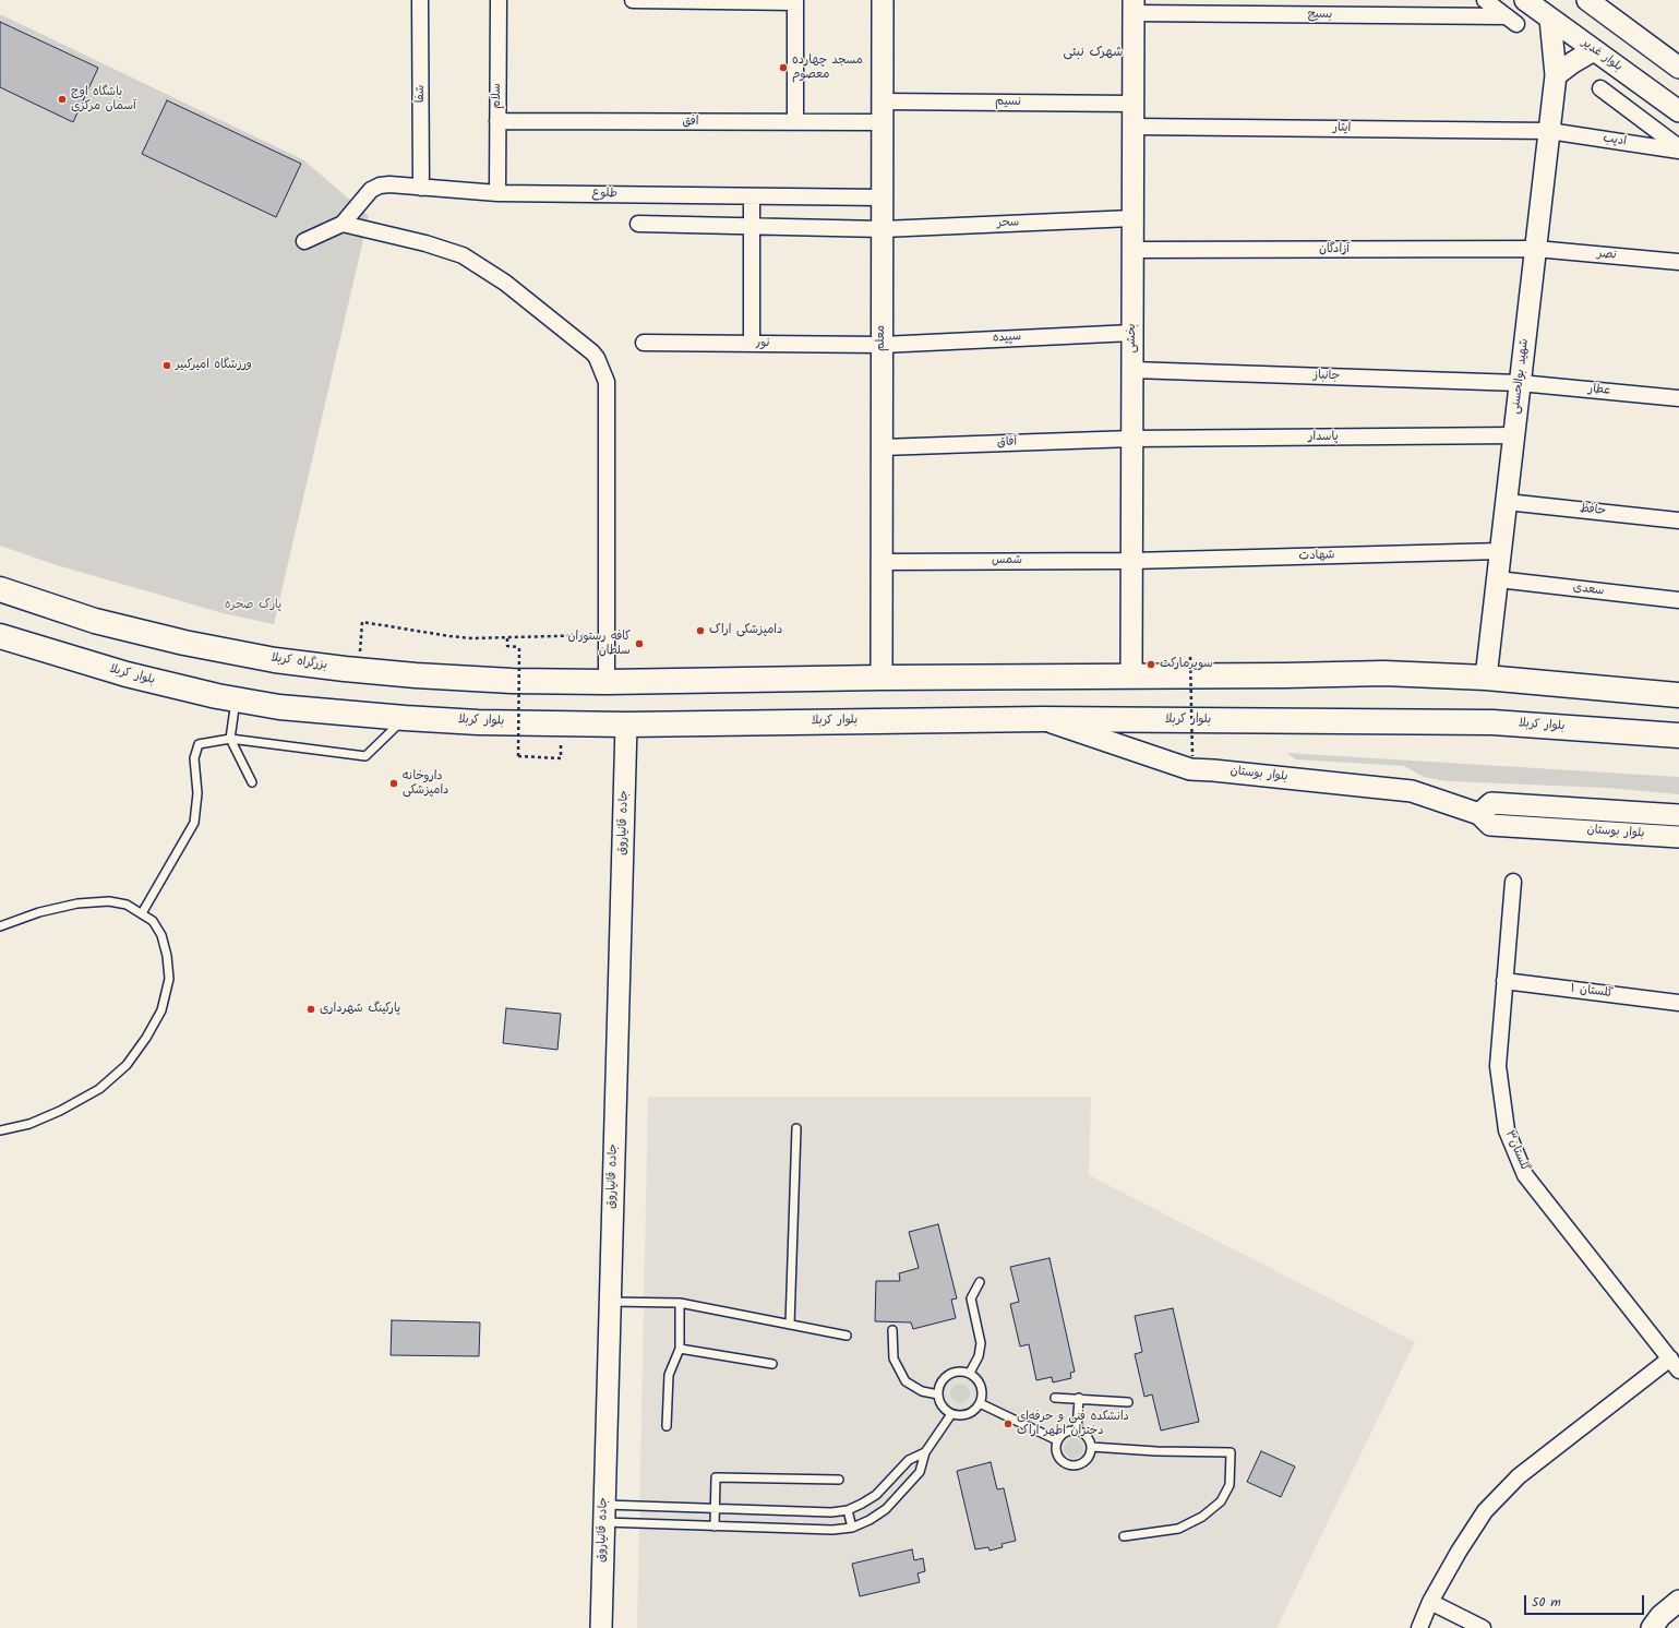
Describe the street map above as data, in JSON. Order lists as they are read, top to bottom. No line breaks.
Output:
{"streets":{"highway":["بزرگراه کربلا","بلوار کربلا"],"street":["بسیج","بلوار غدیر","شفا","سلام","نسیم","افق","ایثار","ادیب","طلوع","سحر","آزادگان","نصر","معلم","سپیده","بخشی","نور","جانباز","شهید بوالحسنی","عطار","پاسدار","آفاق","حافظ","شهادت","شمس","سعدی","بلوار بوستان","جاده قانیاروق","گلستان ۱","گلستان۳"]},"crossings":[["بسیج","بخشی"],["بلوار غدیر","شهید بوالحسنی"],["شفا","طلوع"],["سلام","افق"],["سلام","طلوع"],["نسیم","معلم"],["نسیم","بخشی"],["افق","معلم"],["ایثار","ادیب"],["ایثار","بخشی"],["ایثار","شهید بوالحسنی"],["ادیب","شهید بوالحسنی"],["طلوع","معلم"],["سحر","معلم"],["سحر","بخشی"],["آزادگان","نصر"],["آزادگان","بخشی"],["آزادگان","شهید بوالحسنی"],["نصر","شهید بوالحسنی"],["معلم","سپیده"],["معلم","نور"],["معلم","آفاق"],["معلم","شمس"],["سپیده","بخشی"],["سپیده","نور"],["بخشی","جانباز"],["بخشی","پاسدار"],["بخشی","آفاق"],["بخشی","شهادت"],["بخشی","شمس"],["جانباز","شهید بوالحسنی"],["جانباز","عطار"],["شهید بوالحسنی","عطار"],["شهید بوالحسنی","پاسدار"],["شهید بوالحسنی","حافظ"],["شهید بوالحسنی","شهادت"],["شهید بوالحسنی","سعدی"],["پاسدار","آفاق"],["شهادت","شمس"],["بلوار کربلا","بلوار بوستان"],["بلوار کربلا","جاده قانیاروق"],["گلستان ۱","گلستان۳"]],"districts":["شهرک نبئی"],"parks":["پارک صخره"],"places":["مسجد چهارده معصوم","باشگاه اوج آسمان مرکزی","ورزشگاه امیرکبیر","دامپزشکی اراک","کافه رستوران سلطان","سوپرمارکت","داروخانه دامپزشکی","پارکینگ شهرداری","دانشکده فنی و حرفه‌ای دختران اطهر اراک"],"scale_bar":"50 m"}
